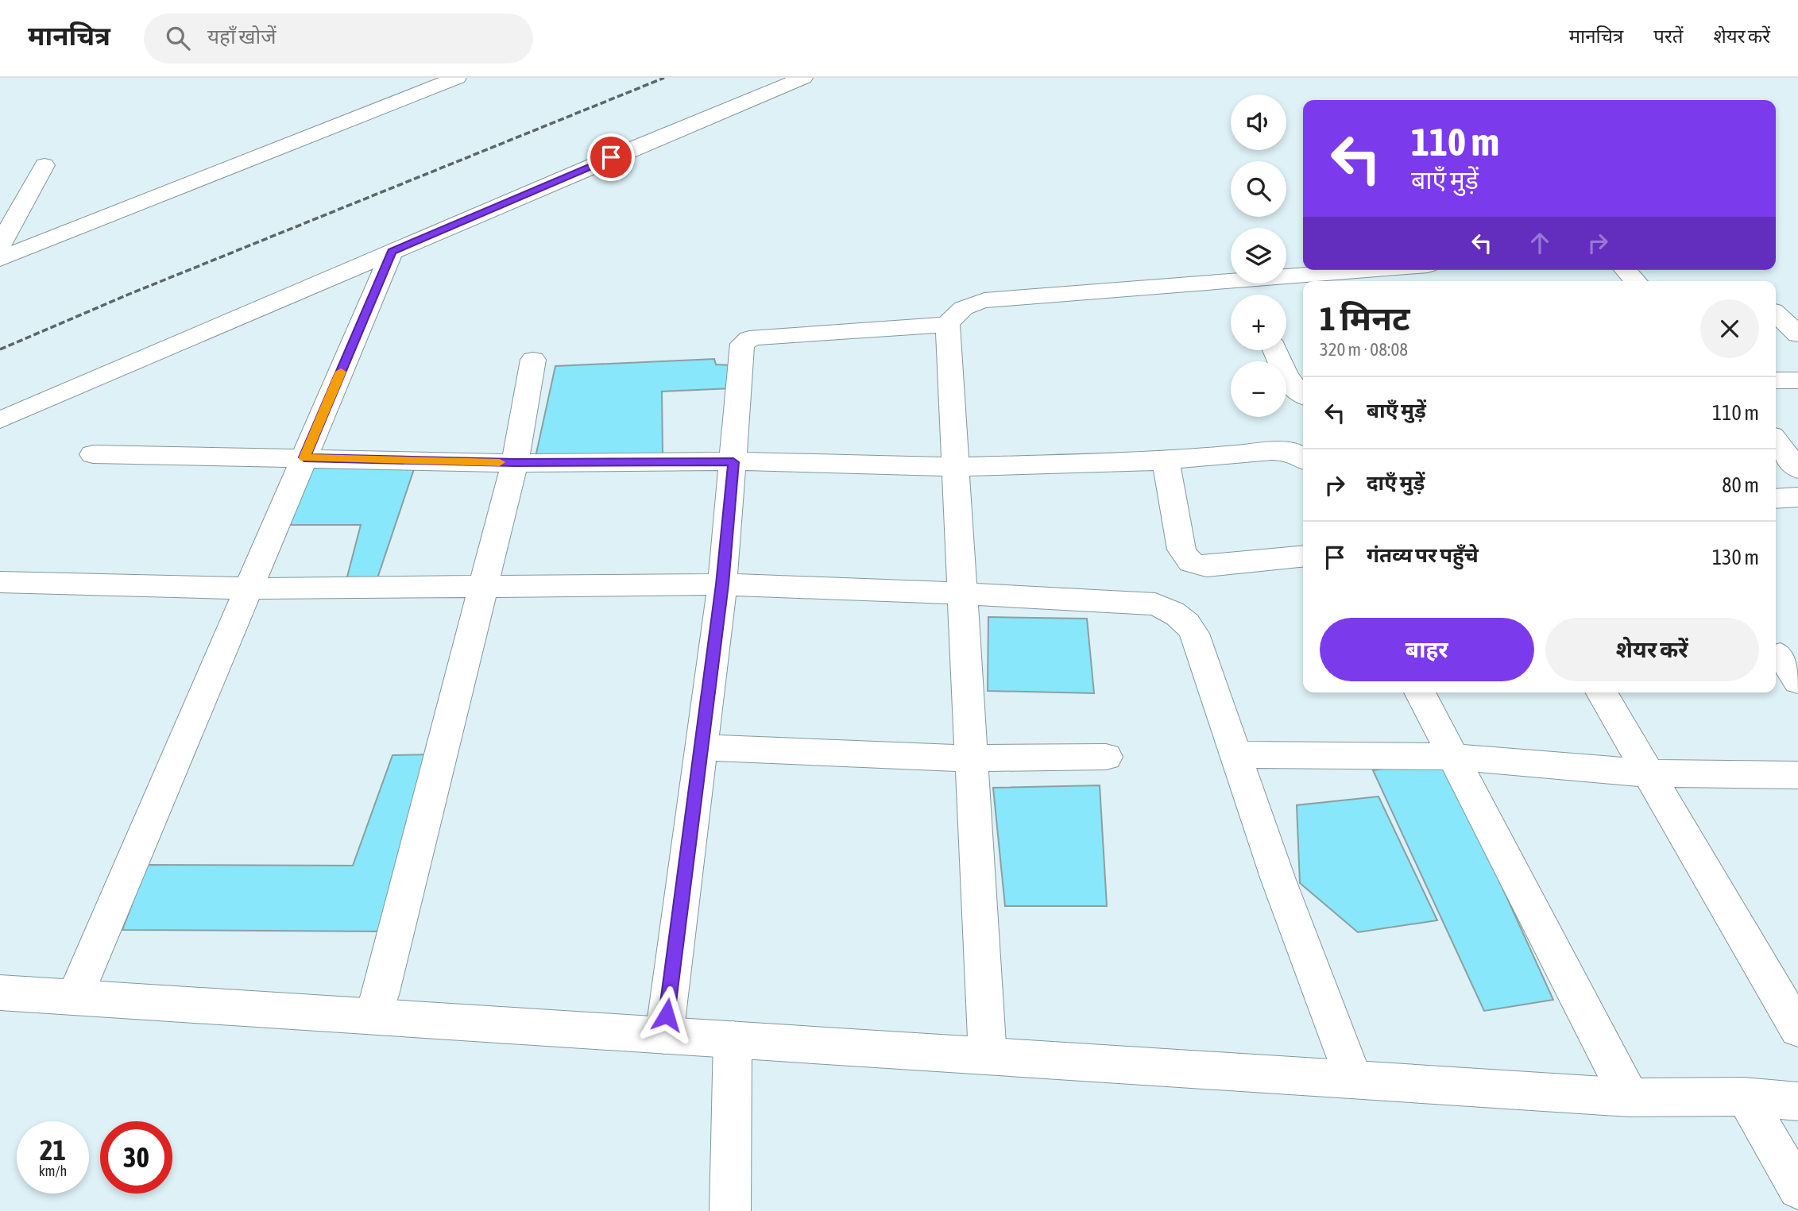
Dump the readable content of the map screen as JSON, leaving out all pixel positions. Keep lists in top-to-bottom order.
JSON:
{
  "page": {
    "header": "मानचित्र",
    "search": "यहाँ खोजें",
    "nav": ["मानचित्र", "परतें", "शेयर करें"],
    "map_buttons": ["+", "−"],
    "turn": ["110 m", "बाएँ मुड़ें"],
    "heading": ["1 मिनट", "320 m · 08:08"],
    "list": [
      {
        "name": "बाएँ मुड़ें",
        "value": "110 m"
      },
      {
        "name": "दाएँ मुड़ें",
        "value": "80 m"
      },
      {
        "name": "गंतव्य पर पहुँचे",
        "value": "130 m"
      }
    ],
    "buttons": ["बाहर", "शेयर करें"],
    "speed": "21 km/h",
    "limit": "30"
  }
}
